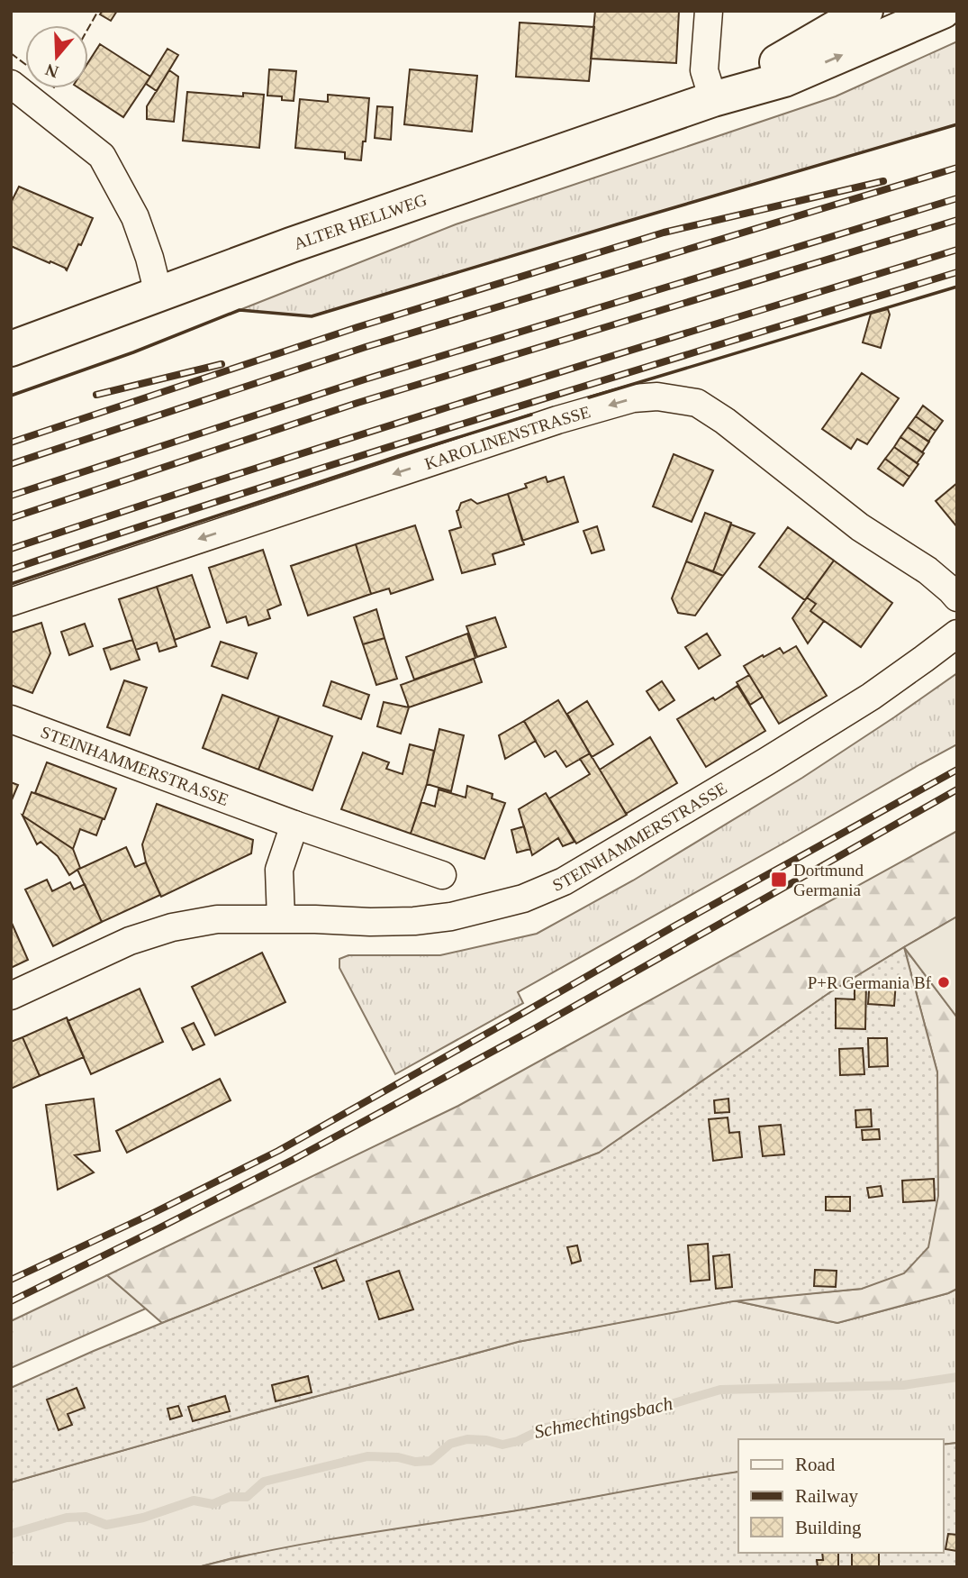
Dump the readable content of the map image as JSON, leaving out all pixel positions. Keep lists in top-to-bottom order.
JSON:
{
  "streets": {
    "street": ["ALTER HELLWEG", "KAROLINENSTRASSE", "STEINHAMMERSTRASSE"]
  },
  "one_way": ["KAROLINENSTRASSE"],
  "water": ["Schmechtingsbach"],
  "places": {
    "transit": ["Dortmund Germania"],
    "other": ["P+R Germania Bf"]
  },
  "legend": ["Road", "Railway", "Building"],
  "north": "bottom"
}
